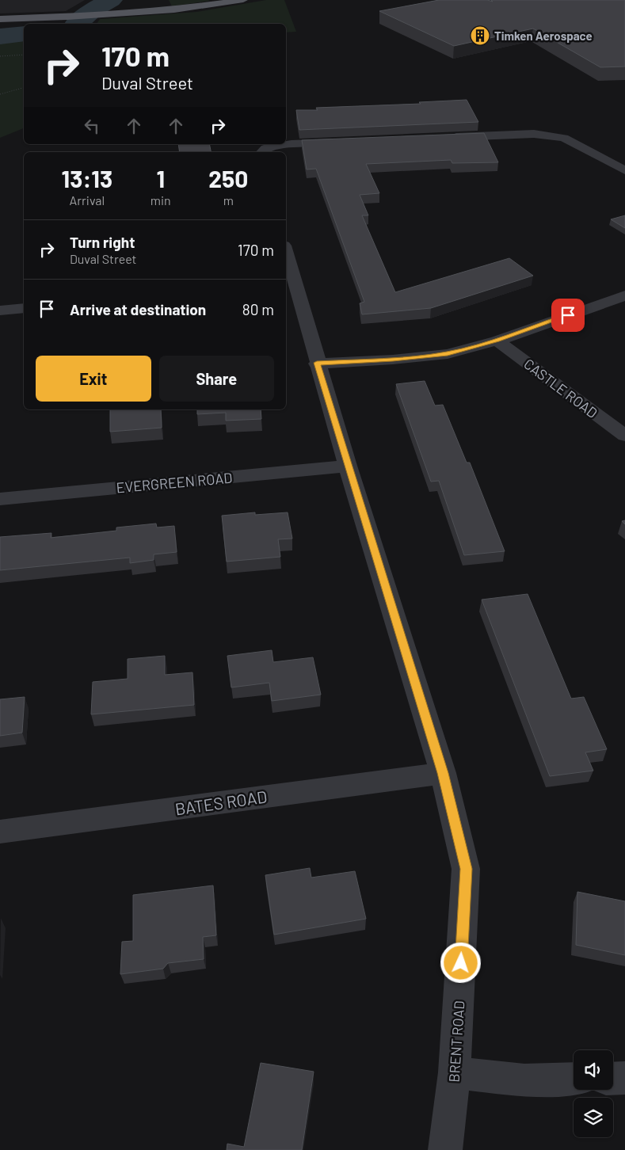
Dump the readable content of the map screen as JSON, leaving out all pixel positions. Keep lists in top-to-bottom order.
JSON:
{
  "streets": {
    "street": [
      "CASTLE ROAD",
      "EVERGREEN ROAD",
      "BATES ROAD",
      "BRENT ROAD"
    ]
  },
  "crossings": [
    ["EVERGREEN ROAD", "BRENT ROAD"],
    ["BATES ROAD", "BRENT ROAD"]
  ],
  "places": {
    "building": ["Timken Aerospace"]
  },
  "page": {
    "turn": ["170 m", "Duval Street"],
    "eta": [
      "13:13",
      "Arrival",
      "1",
      "min",
      "250",
      "m"
    ],
    "list": [
      {
        "name": "Turn right",
        "note": "Duval Street",
        "value": "170 m"
      },
      {
        "name": "Arrive at destination",
        "value": "80 m"
      }
    ],
    "buttons": ["Exit", "Share"]
  }
}
